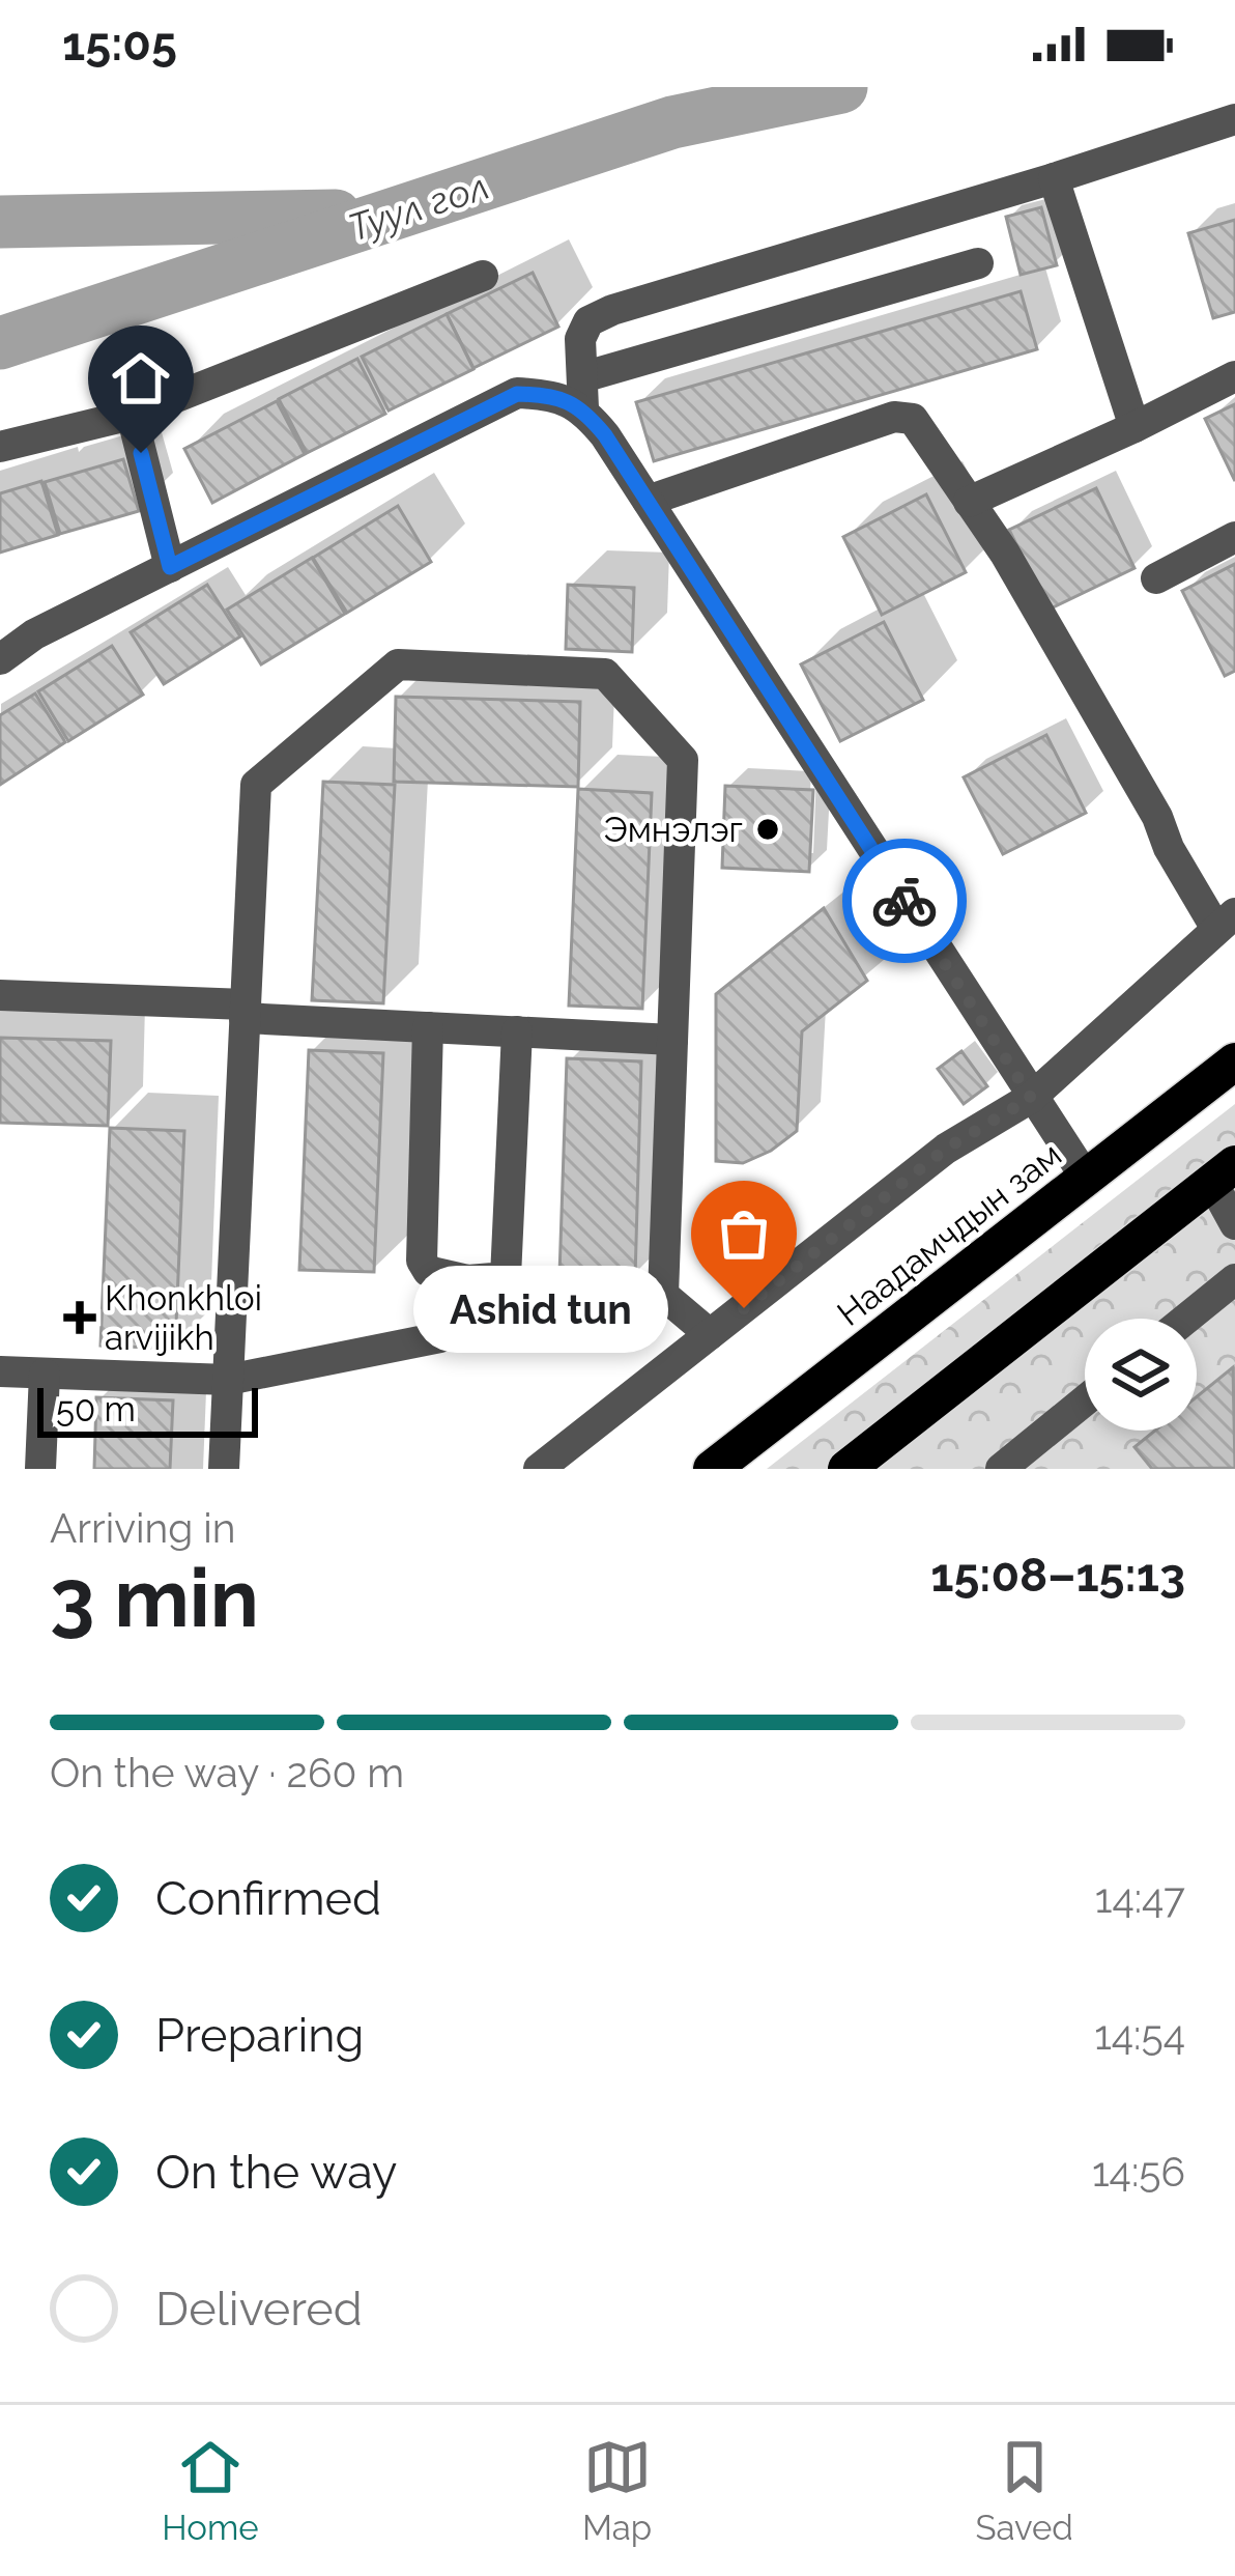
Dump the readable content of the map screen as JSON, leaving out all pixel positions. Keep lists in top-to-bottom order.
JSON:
{
  "streets": {
    "highway": ["Наадамчдын зам"]
  },
  "water": ["Туул гол"],
  "places": {
    "other": ["Эмнэлэг", "Ashid tun"],
    "health": ["Khonkhloi arvijikh"]
  },
  "scale_bar": "50 m",
  "page": {
    "status": "15:05",
    "bubble": "Ashid tun",
    "scale": "50 m",
    "heading": ["3 min", "Arriving in", "15:08–15:13"],
    "bar": "On the way · 260 m",
    "list": [
      ["Confirmed", "14:47"],
      ["Preparing", "14:54"],
      ["On the way", "14:56"],
      "Delivered"
    ],
    "tabs": ["Home", "Map", "Saved"]
  }
}
